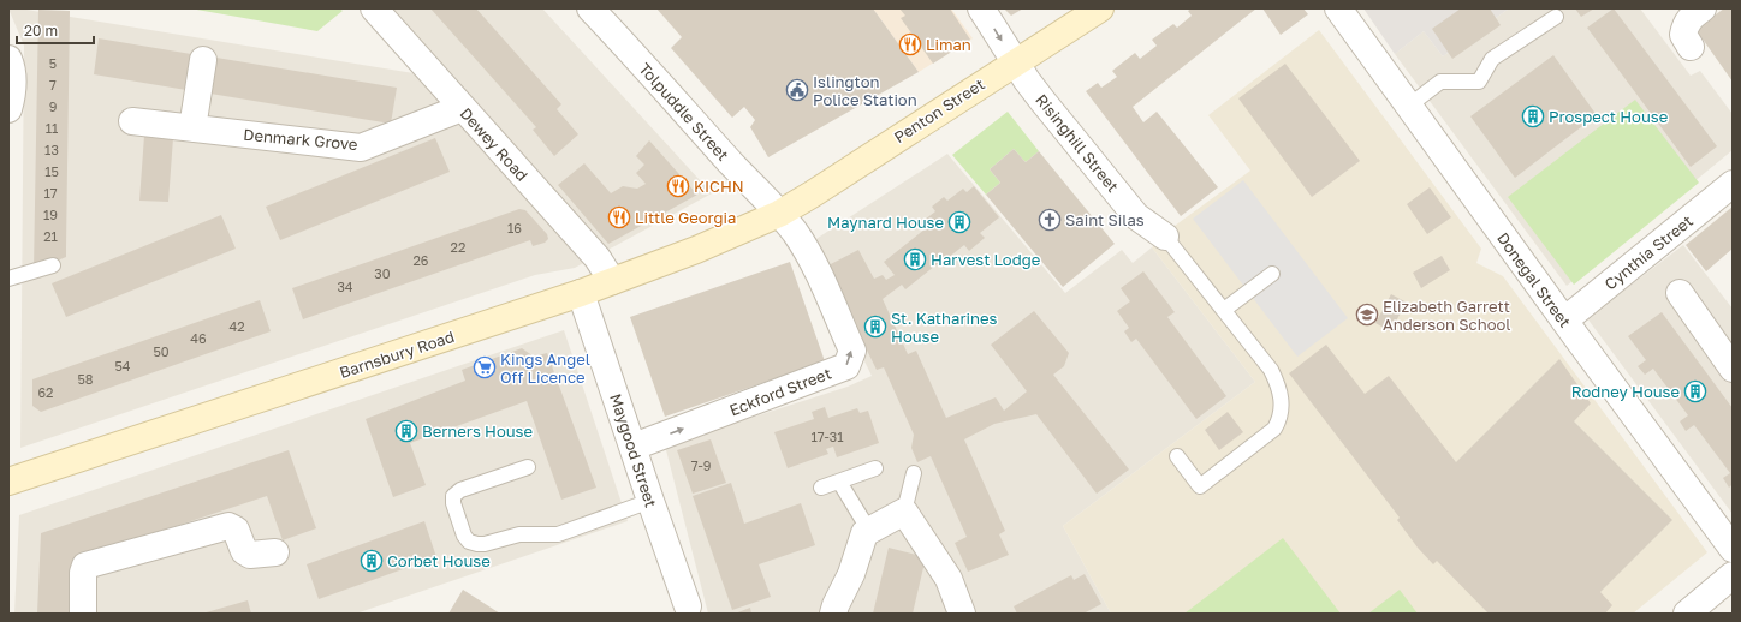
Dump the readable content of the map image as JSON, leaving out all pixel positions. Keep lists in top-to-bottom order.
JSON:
{
  "streets": {
    "street": [
      "Penton Street",
      "Tolpuddle Street",
      "Denmark Grove",
      "Risinghill Street",
      "Dewey Road",
      "Cynthia Street",
      "Donegal Street",
      "Barnsbury Road",
      "Eckford Street",
      "Maygood Street"
    ]
  },
  "crossings": [
    ["Penton Street", "Tolpuddle Street"],
    ["Penton Street", "Risinghill Street"],
    ["Penton Street", "Barnsbury Road"],
    ["Penton Street", "Eckford Street"],
    ["Tolpuddle Street", "Barnsbury Road"],
    ["Tolpuddle Street", "Eckford Street"],
    ["Denmark Grove", "Dewey Road"],
    ["Dewey Road", "Barnsbury Road"],
    ["Cynthia Street", "Donegal Street"],
    ["Barnsbury Road", "Eckford Street"],
    ["Barnsbury Road", "Maygood Street"],
    ["Eckford Street", "Maygood Street"]
  ],
  "places": {
    "restaurant": ["Liman", "KICHN", "Little Georgia"],
    "public building": ["Islington Police Station"],
    "building": [
      "Prospect House",
      "Maynard House",
      "Harvest Lodge",
      "St. Katharines House",
      "Rodney House",
      "Berners House",
      "Corbet House"
    ],
    "church": ["Saint Silas"],
    "school or university": ["Elizabeth Garrett Anderson School"],
    "supermarket": ["Kings Angel Off Licence"]
  },
  "house_numbers": [
    "5",
    "7",
    "9",
    "11",
    "13",
    "15",
    "17",
    "19",
    "16",
    "21",
    "22",
    "26",
    "30",
    "34",
    "42",
    "46",
    "50",
    "54",
    "58",
    "62",
    "17-31",
    "7-9"
  ],
  "scale_bar": "20 m"
}
